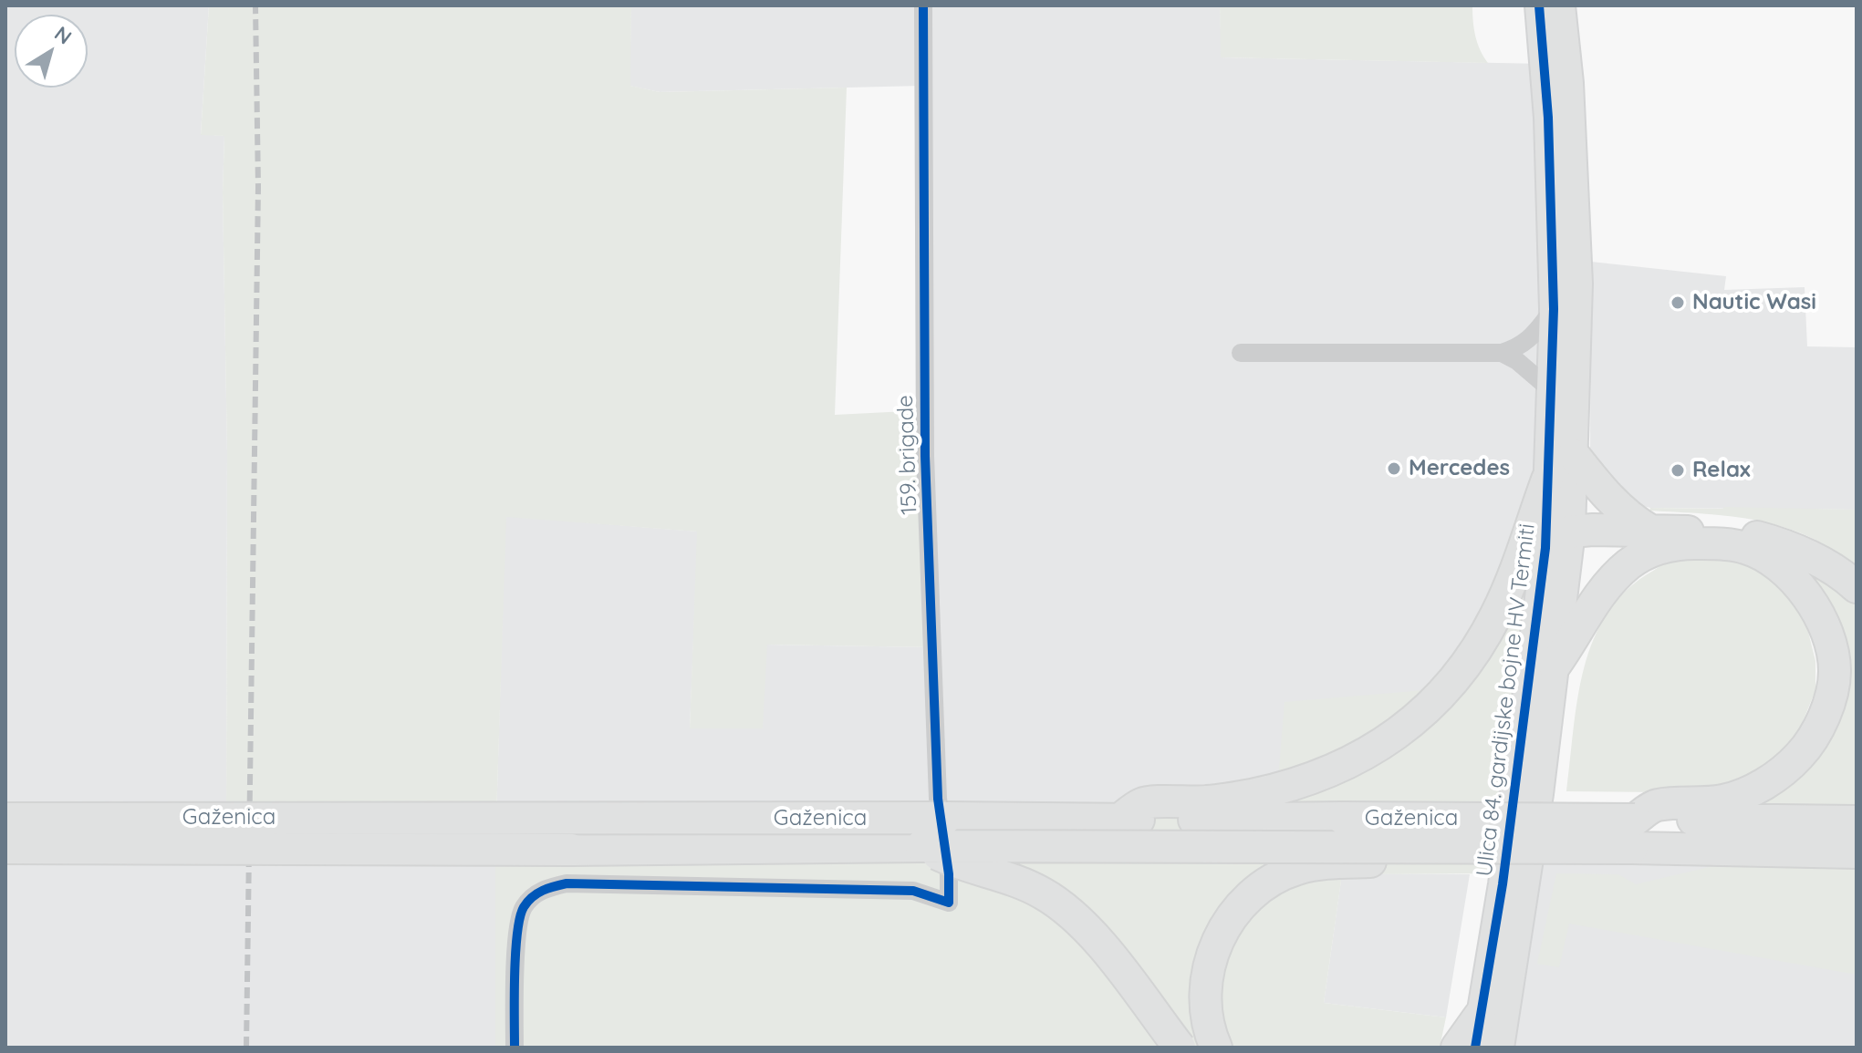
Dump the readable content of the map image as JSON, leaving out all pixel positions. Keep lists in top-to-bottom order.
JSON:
{
  "streets": {
    "highway": ["Gaženica"],
    "main road": ["Ulica 84. gardijske bojne HV Termiti"],
    "street": ["159. brigade"]
  },
  "places": ["Nautic Wasi", "Mercedes", "Relax"],
  "north": "top right"
}
